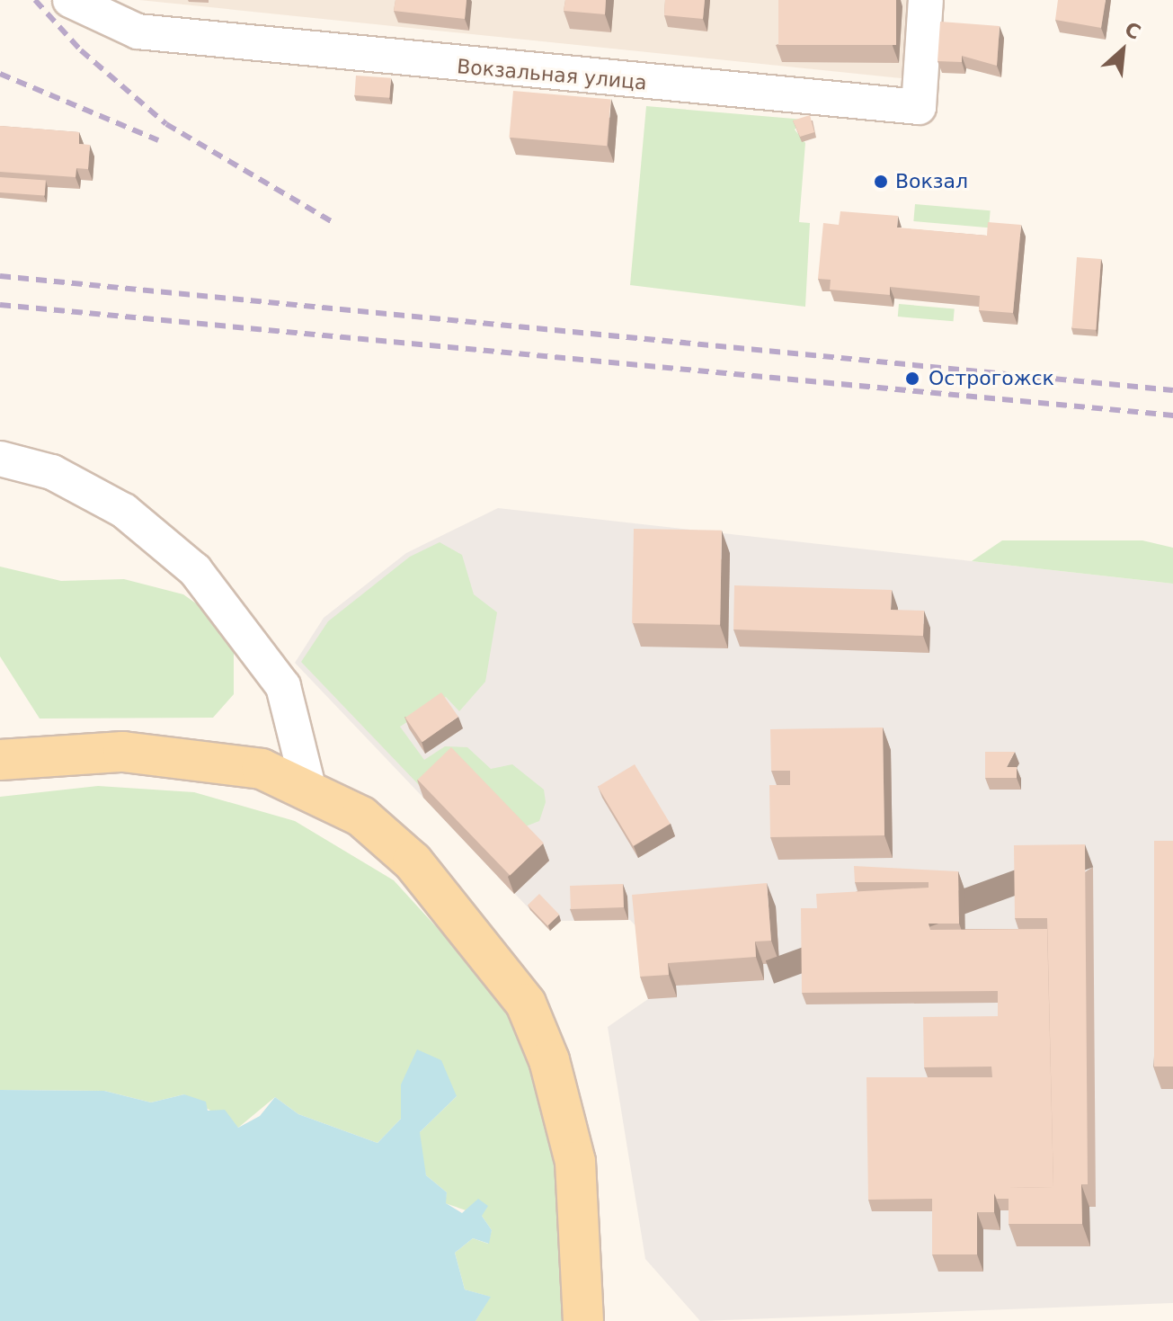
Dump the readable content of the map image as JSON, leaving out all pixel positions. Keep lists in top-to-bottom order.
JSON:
{
  "streets": {
    "street": ["Вокзальная улица"]
  },
  "places": ["Вокзал", "Острогожск"],
  "north": "top right"
}
